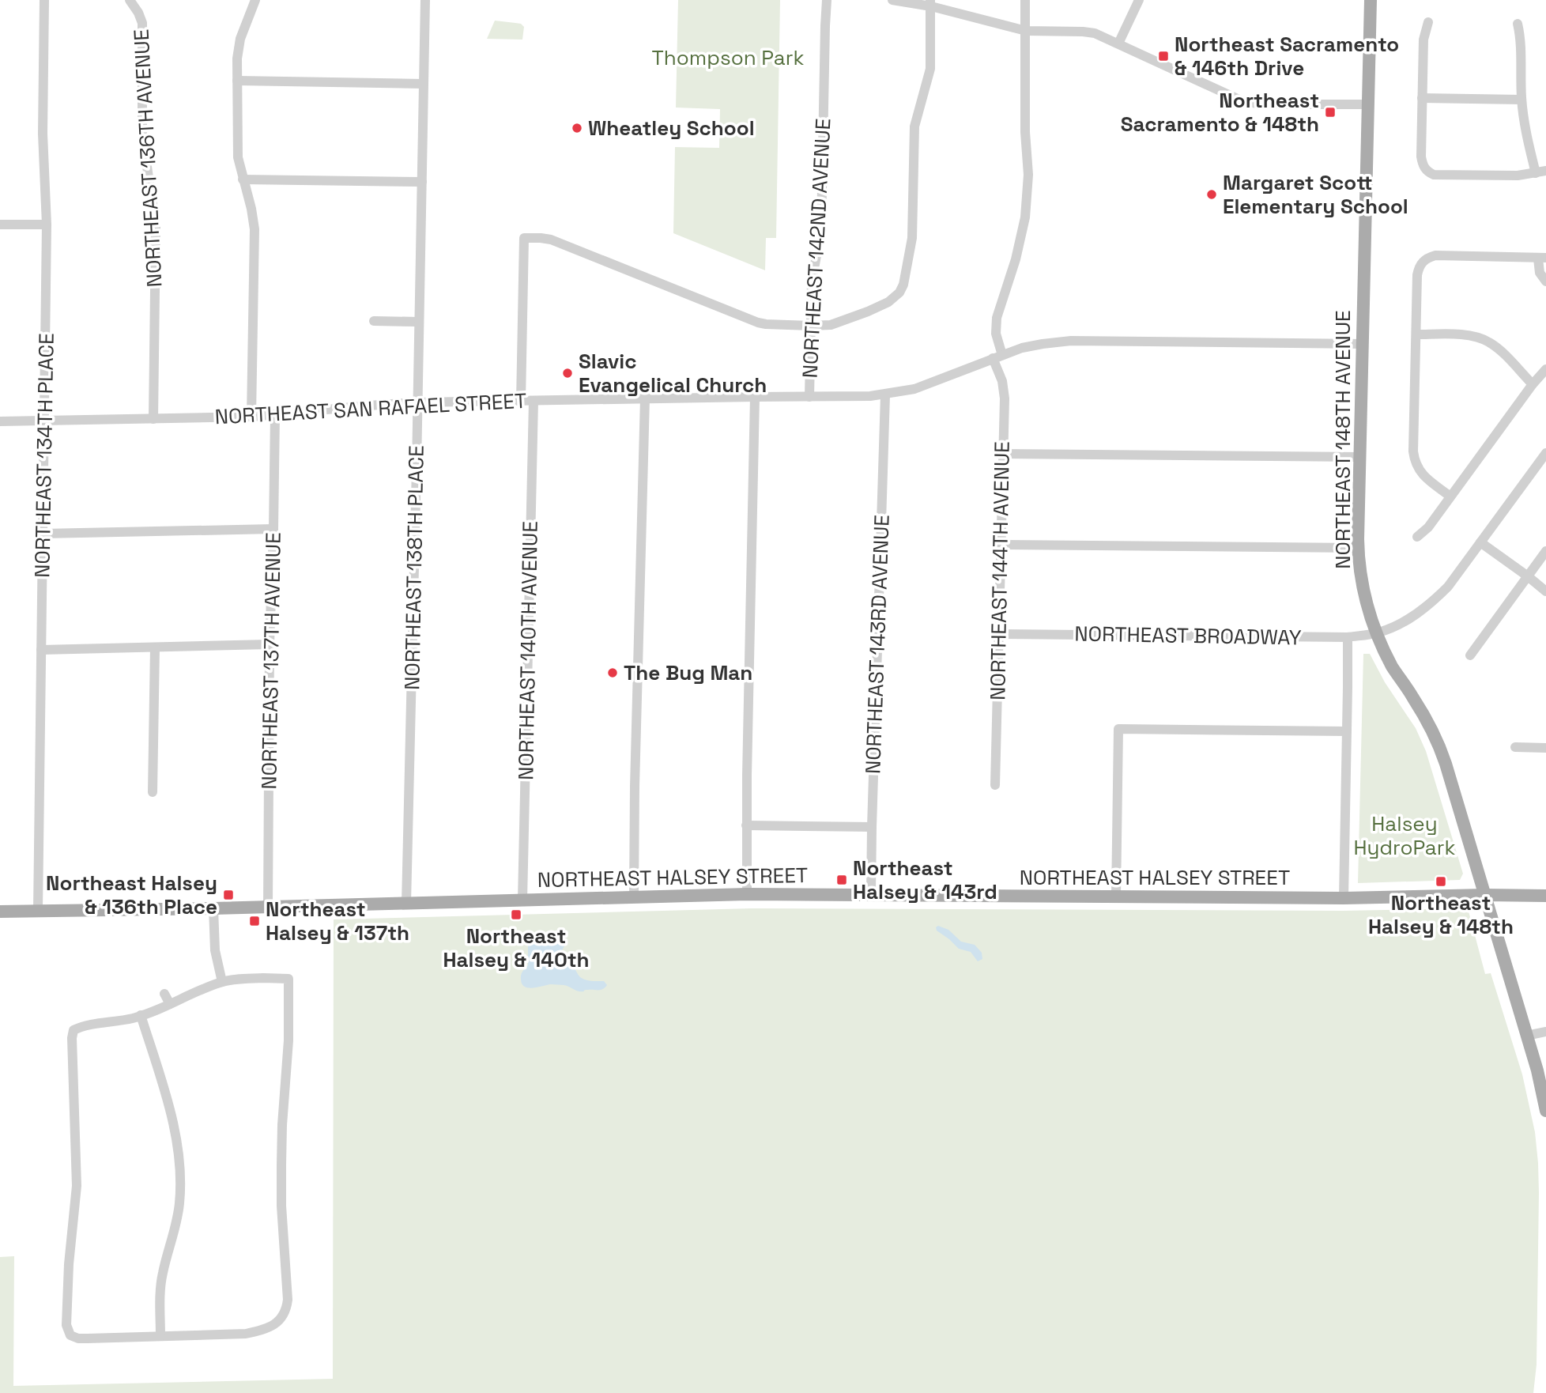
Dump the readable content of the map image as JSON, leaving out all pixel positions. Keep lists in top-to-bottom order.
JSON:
{
  "streets": {
    "main road": ["NORTHEAST 148TH AVENUE", "NORTHEAST HALSEY STREET"],
    "street": [
      "NORTHEAST 136TH AVENUE",
      "NORTHEAST 142ND AVENUE",
      "NORTHEAST SAN RAFAEL STREET",
      "NORTHEAST 134TH PLACE",
      "NORTHEAST 138TH PLACE",
      "NORTHEAST 144TH AVENUE",
      "NORTHEAST BROADWAY",
      "NORTHEAST 143RD AVENUE",
      "NORTHEAST 140TH AVENUE",
      "NORTHEAST 137TH AVENUE"
    ]
  },
  "crossings": [
    ["NORTHEAST 136TH AVENUE", "NORTHEAST SAN RAFAEL STREET"],
    ["NORTHEAST 142ND AVENUE", "NORTHEAST SAN RAFAEL STREET"],
    ["NORTHEAST SAN RAFAEL STREET", "NORTHEAST 148TH AVENUE"],
    ["NORTHEAST SAN RAFAEL STREET", "NORTHEAST 134TH PLACE"],
    ["NORTHEAST SAN RAFAEL STREET", "NORTHEAST 138TH PLACE"],
    ["NORTHEAST SAN RAFAEL STREET", "NORTHEAST 144TH AVENUE"],
    ["NORTHEAST SAN RAFAEL STREET", "NORTHEAST 143RD AVENUE"],
    ["NORTHEAST SAN RAFAEL STREET", "NORTHEAST 140TH AVENUE"],
    ["NORTHEAST SAN RAFAEL STREET", "NORTHEAST 137TH AVENUE"],
    ["NORTHEAST 148TH AVENUE", "NORTHEAST BROADWAY"],
    ["NORTHEAST 148TH AVENUE", "NORTHEAST HALSEY STREET"],
    ["NORTHEAST 134TH PLACE", "NORTHEAST HALSEY STREET"],
    ["NORTHEAST 138TH PLACE", "NORTHEAST HALSEY STREET"],
    ["NORTHEAST 144TH AVENUE", "NORTHEAST BROADWAY"],
    ["NORTHEAST 143RD AVENUE", "NORTHEAST HALSEY STREET"],
    ["NORTHEAST 140TH AVENUE", "NORTHEAST HALSEY STREET"],
    ["NORTHEAST 137TH AVENUE", "NORTHEAST HALSEY STREET"]
  ],
  "parks": ["Thompson Park", "Halsey HydroPark"],
  "places": {
    "transit": [
      "Northeast Sacramento & 146th Drive",
      "Northeast Sacramento & 148th",
      "Northeast Halsey & 143rd",
      "Northeast Halsey & 148th",
      "Northeast Halsey & 136th Place",
      "Northeast Halsey & 140th",
      "Northeast Halsey & 137th"
    ],
    "other": [
      "Wheatley School",
      "Margaret Scott Elementary School",
      "Slavic Evangelical Church",
      "The Bug Man"
    ]
  }
}
